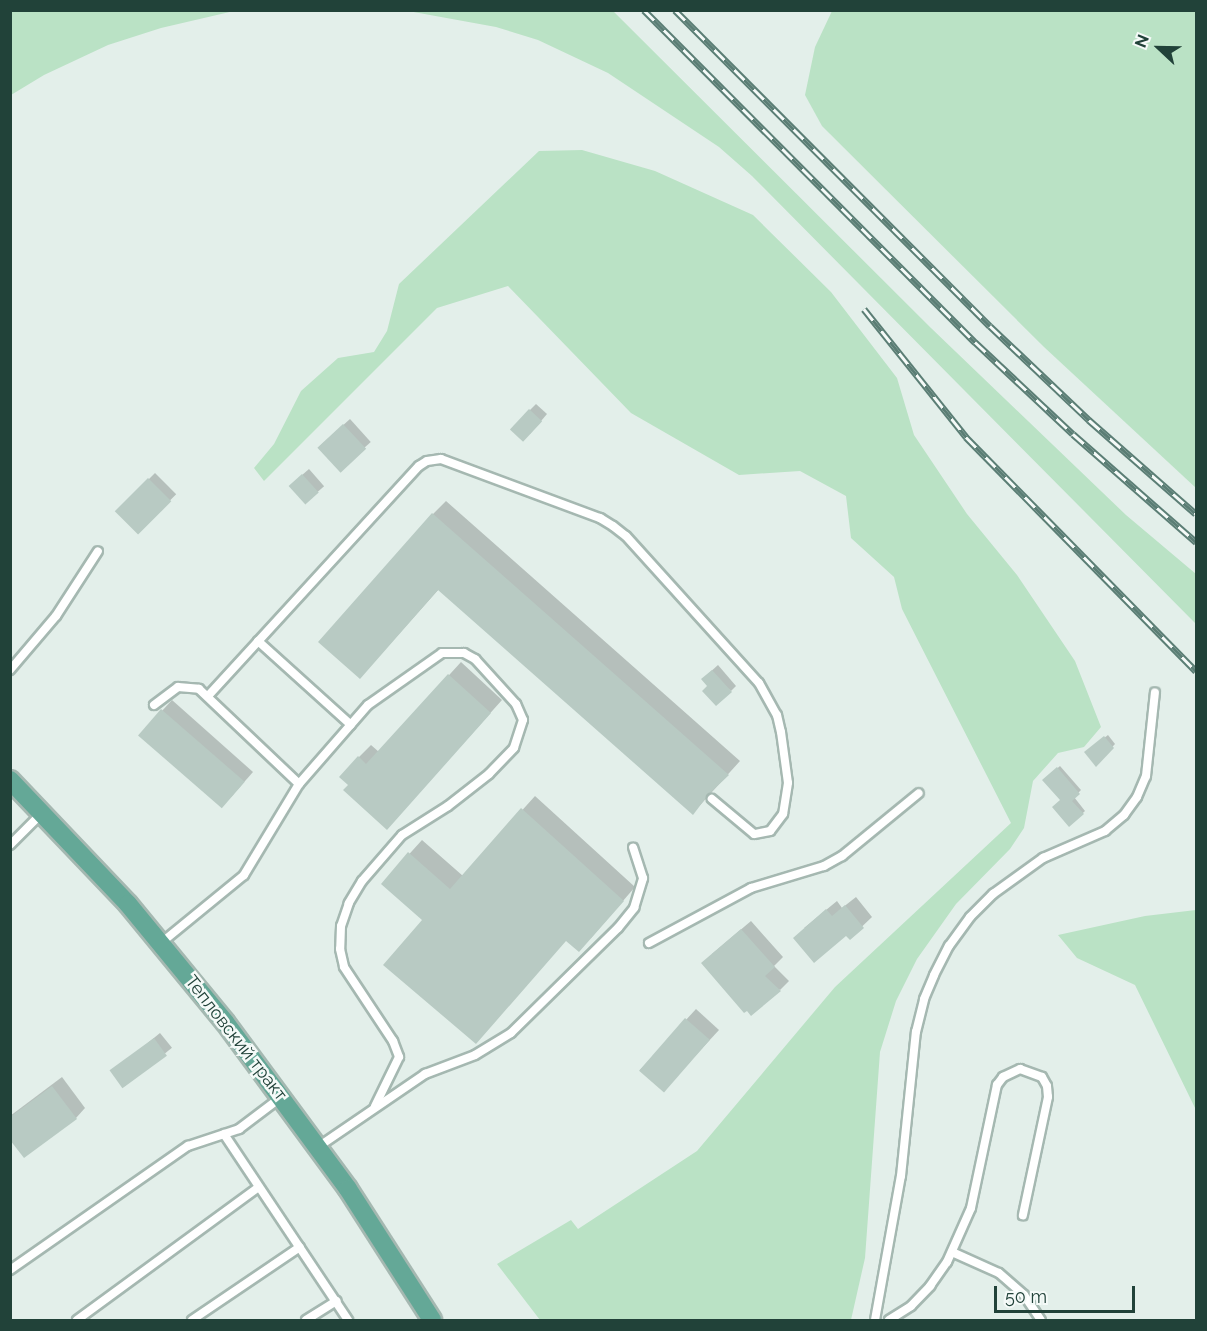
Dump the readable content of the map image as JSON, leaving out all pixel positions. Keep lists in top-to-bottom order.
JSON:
{
  "streets": {
    "main road": ["Тепловский тракт"]
  },
  "scale_bar": "50 m",
  "north": "left"
}
